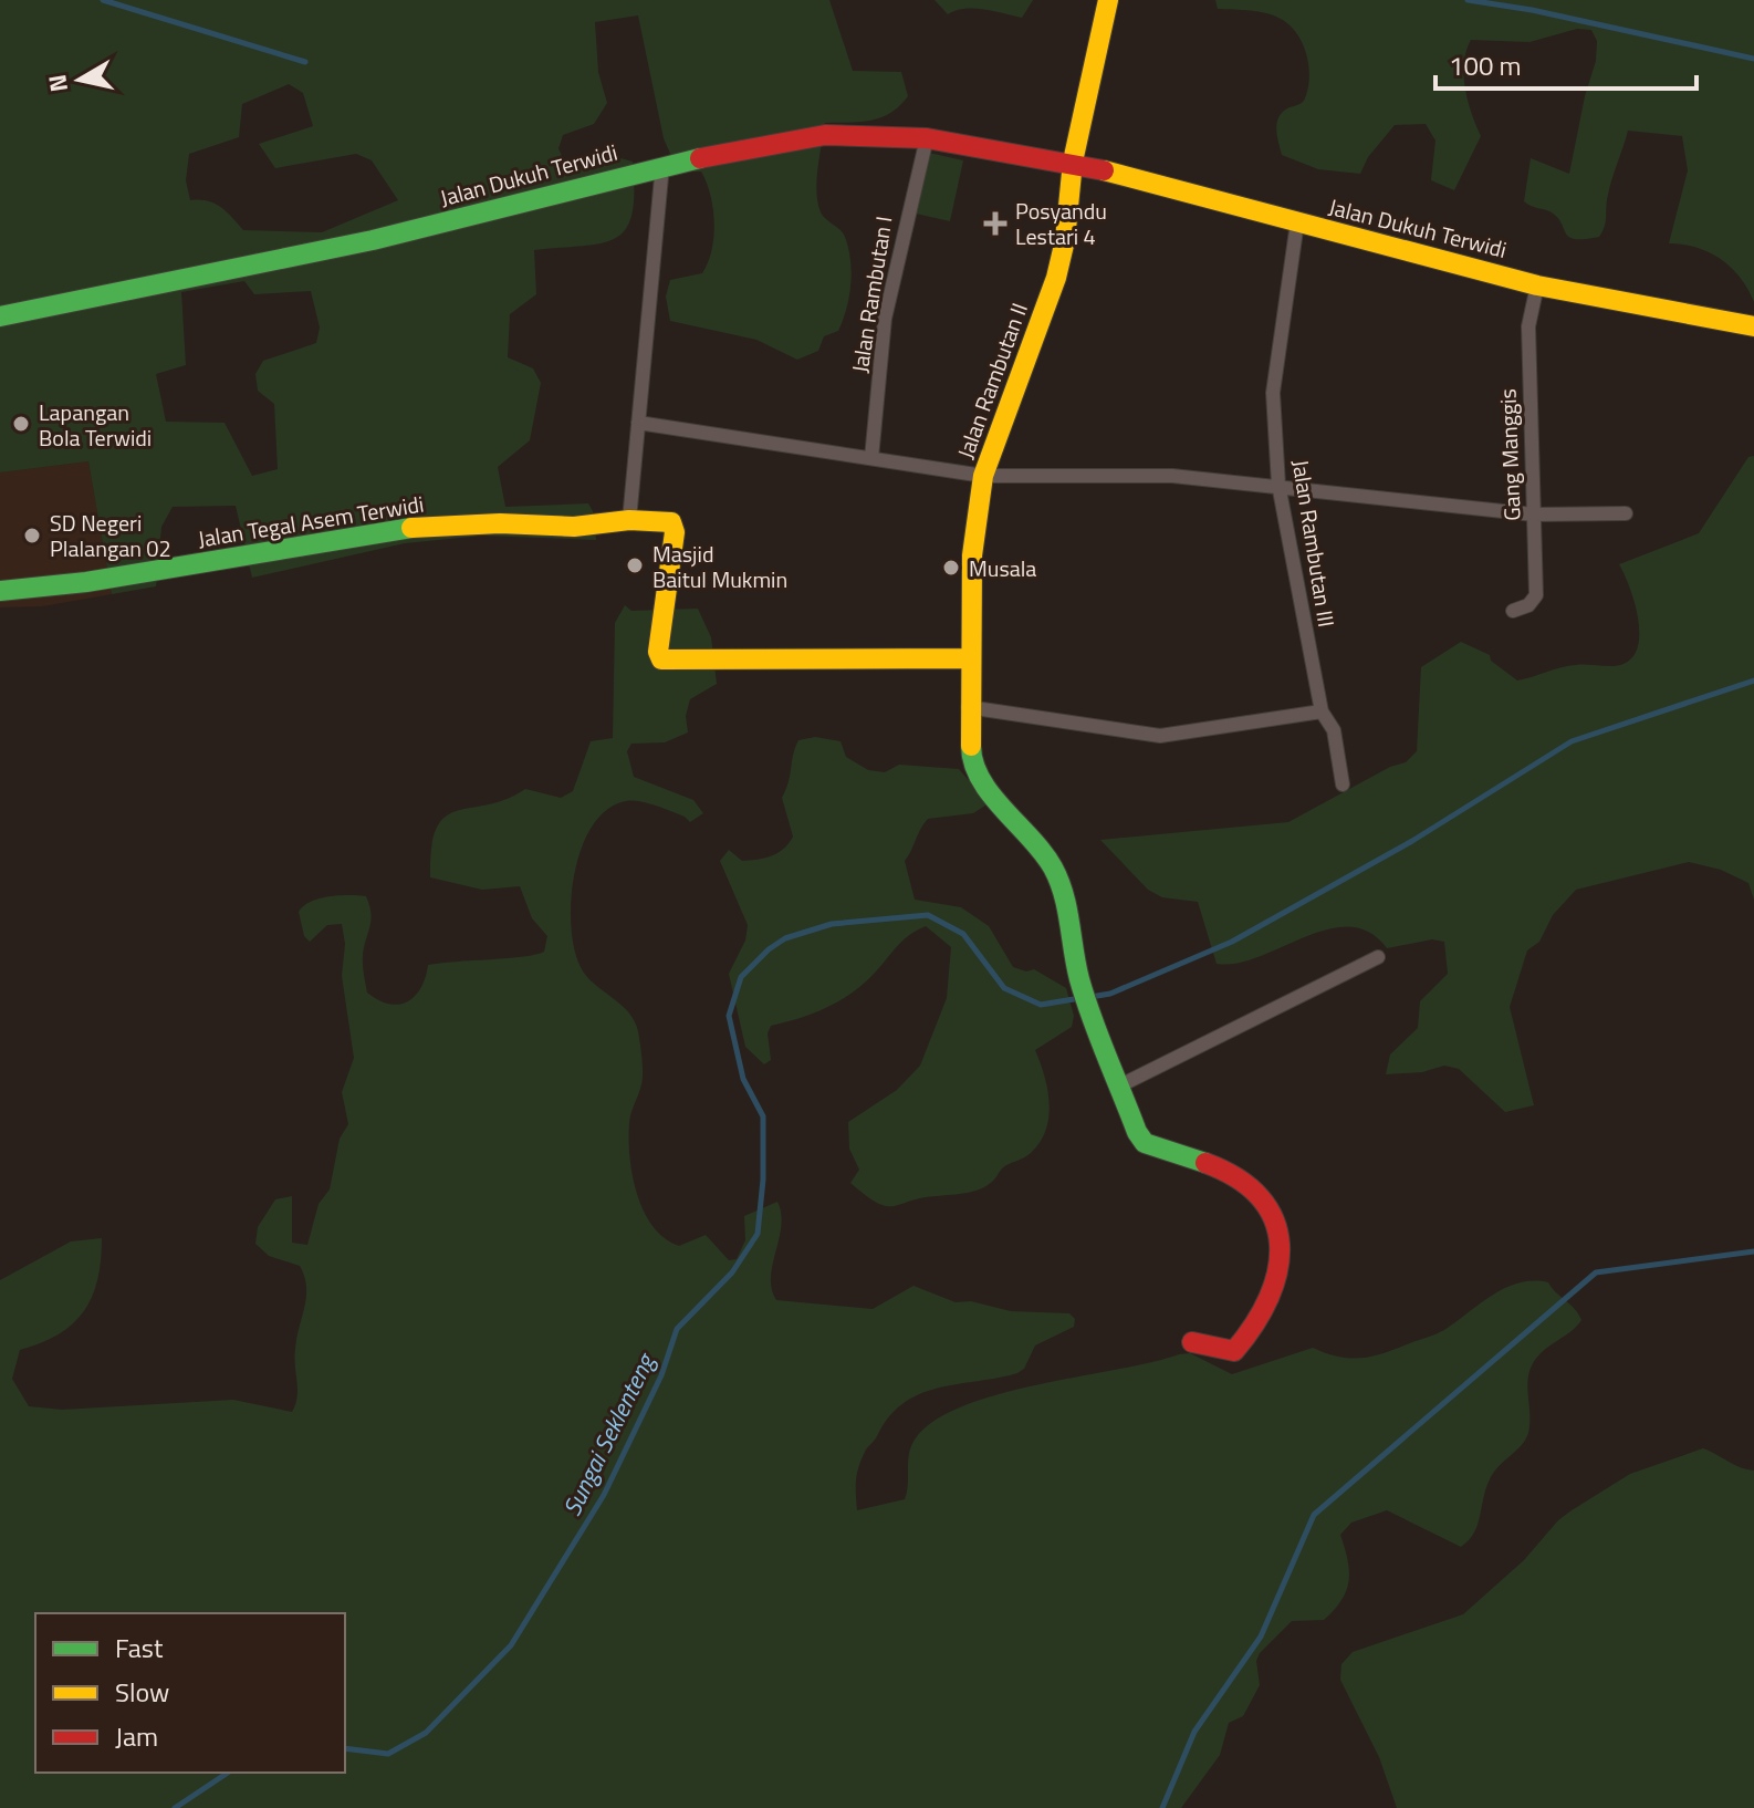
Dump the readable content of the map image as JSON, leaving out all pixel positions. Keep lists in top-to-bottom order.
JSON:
{
  "streets": {
    "street": [
      "Jalan Dukuh Terwidi",
      "Jalan Rambutan I",
      "Jalan Rambutan II",
      "Gang Manggis",
      "Jalan Tegal Asem Terwidi",
      "Jalan Rambutan III"
    ]
  },
  "crossings": [
    ["Jalan Dukuh Terwidi", "Jalan Rambutan I"],
    ["Jalan Dukuh Terwidi", "Jalan Rambutan II"],
    ["Jalan Dukuh Terwidi", "Gang Manggis"],
    ["Jalan Dukuh Terwidi", "Jalan Rambutan III"],
    ["Jalan Rambutan II", "Jalan Tegal Asem Terwidi"]
  ],
  "water": ["Sungai Seklenteng"],
  "places": {
    "health": ["Posyandu Lestari 4"],
    "other": [
      "Lapangan Bola Terwidi",
      "SD Negeri Plalangan 02",
      "Masjid Baitul Mukmin",
      "Musala"
    ]
  },
  "legend": ["Fast", "Slow", "Jam"],
  "scale_bar": "100 m",
  "north": "left"
}
